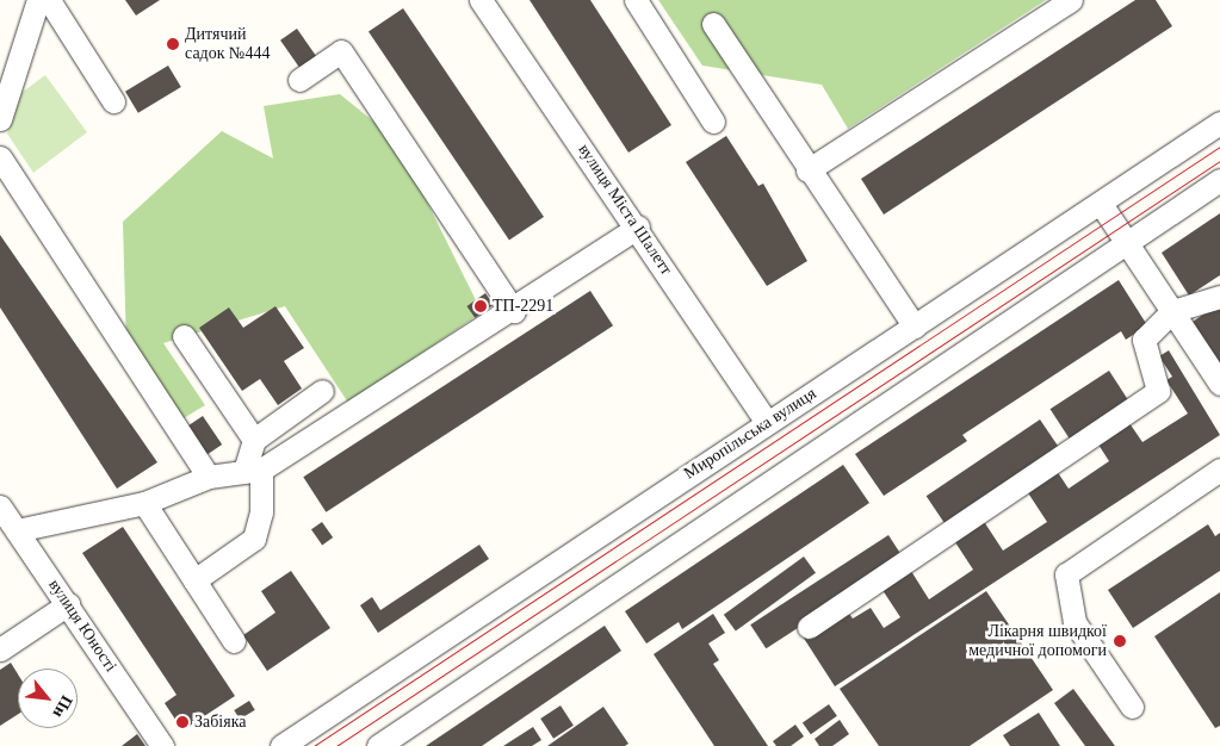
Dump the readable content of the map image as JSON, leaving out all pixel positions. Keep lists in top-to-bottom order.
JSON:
{
  "streets": {
    "street": ["вулиця Міста Шалетт", "Миропільська вулиця", "вулиця Юності"]
  },
  "crossings": [
    ["вулиця Міста Шалетт", "Миропільська вулиця"]
  ],
  "places": [
    "Дитячий садок №444",
    "ТП-2291",
    "Лікарня швидкої медичної допомоги",
    "Забіяка"
  ],
  "north": "bottom right"
}
